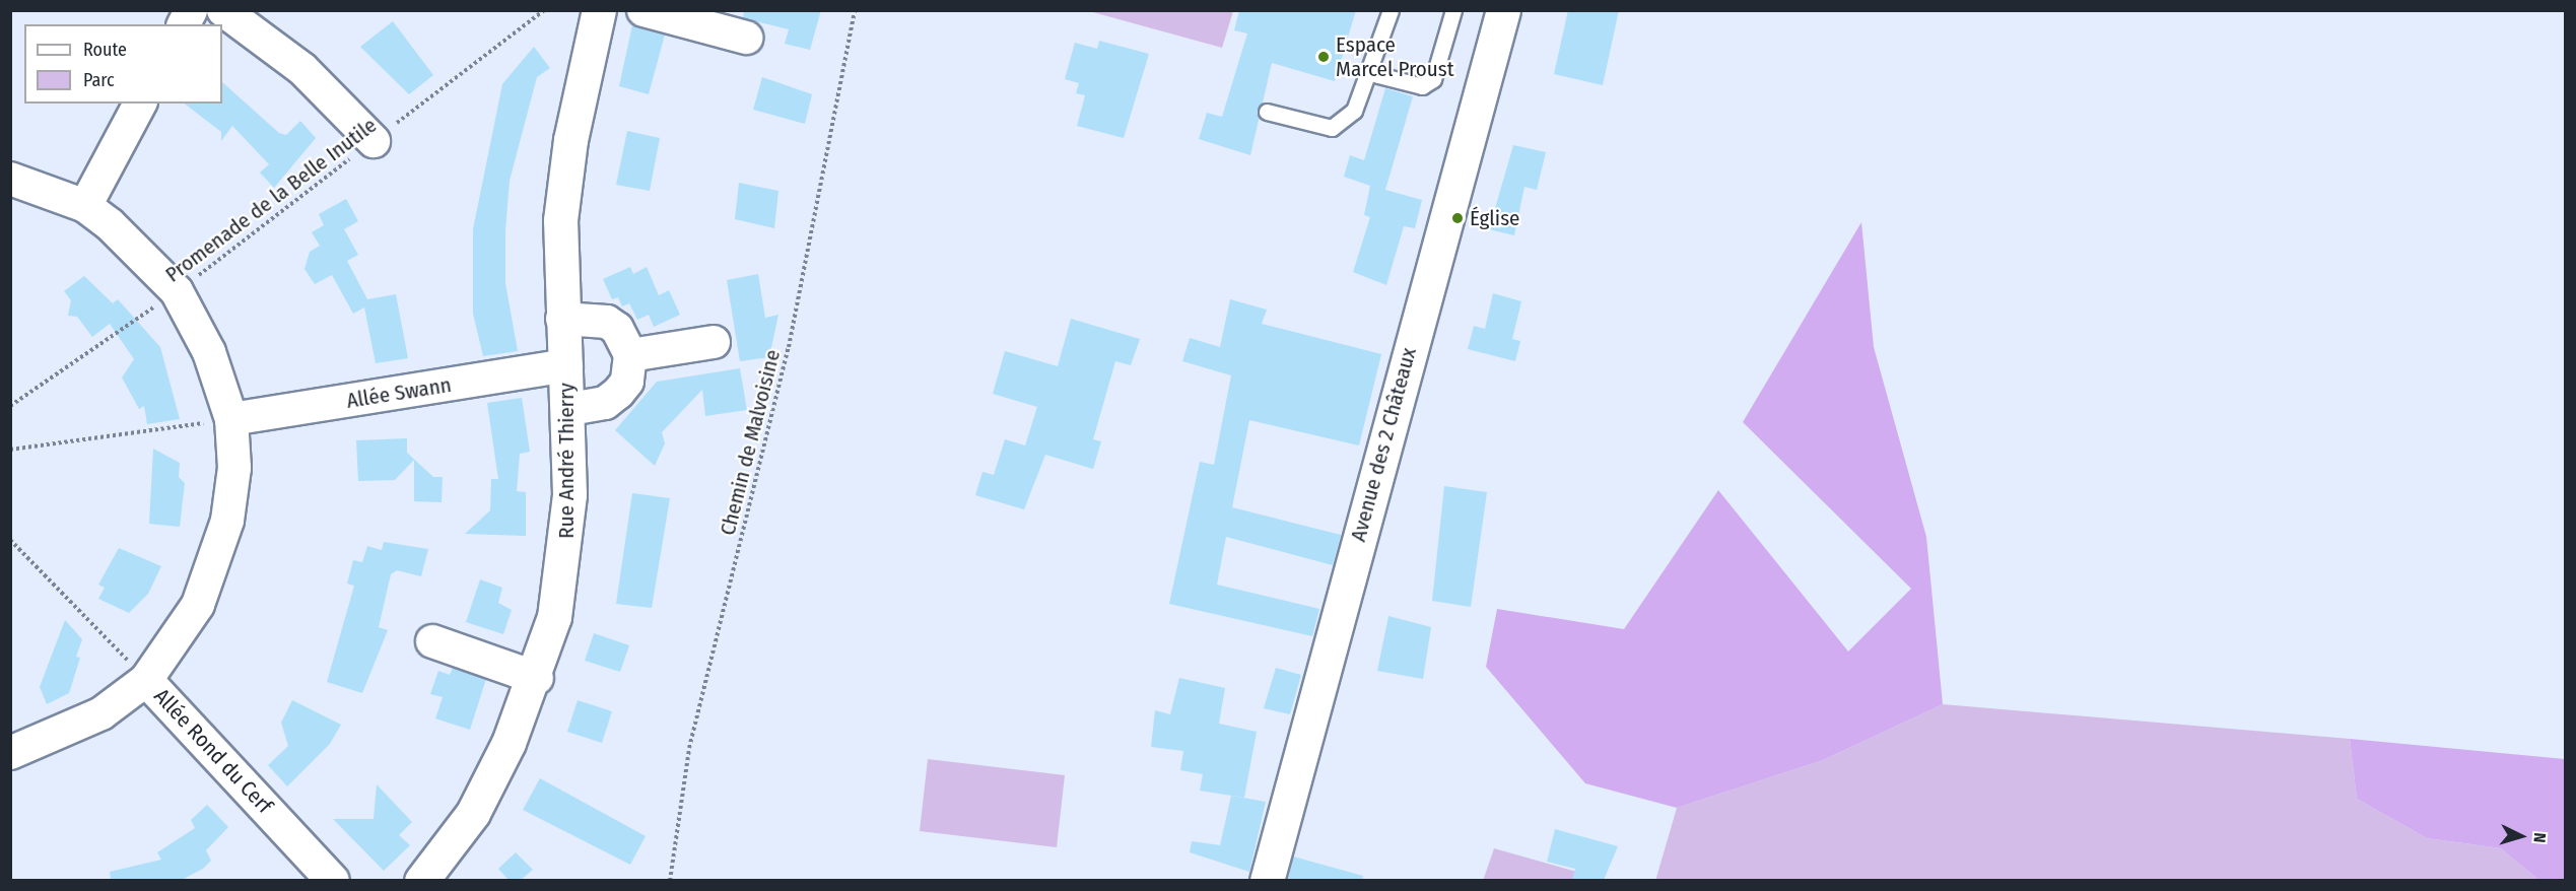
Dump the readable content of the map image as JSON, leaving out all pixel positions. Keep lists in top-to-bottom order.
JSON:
{
  "streets": {
    "street": [
      "Allée Swann",
      "Avenue des 2 Châteaux",
      "Rue André Thierry",
      "Allée Rond du Cerf"
    ],
    "path": ["Promenade de la Belle Inutile", "Chemin de Malvoisine"]
  },
  "crossings": [
    ["Promenade de la Belle Inutile", "Allée Rond du Cerf"],
    ["Allée Swann", "Rue André Thierry"],
    ["Allée Swann", "Allée Rond du Cerf"]
  ],
  "places": ["Espace Marcel Proust", "Église"],
  "legend": ["Route", "Parc"],
  "north": "right"
}
